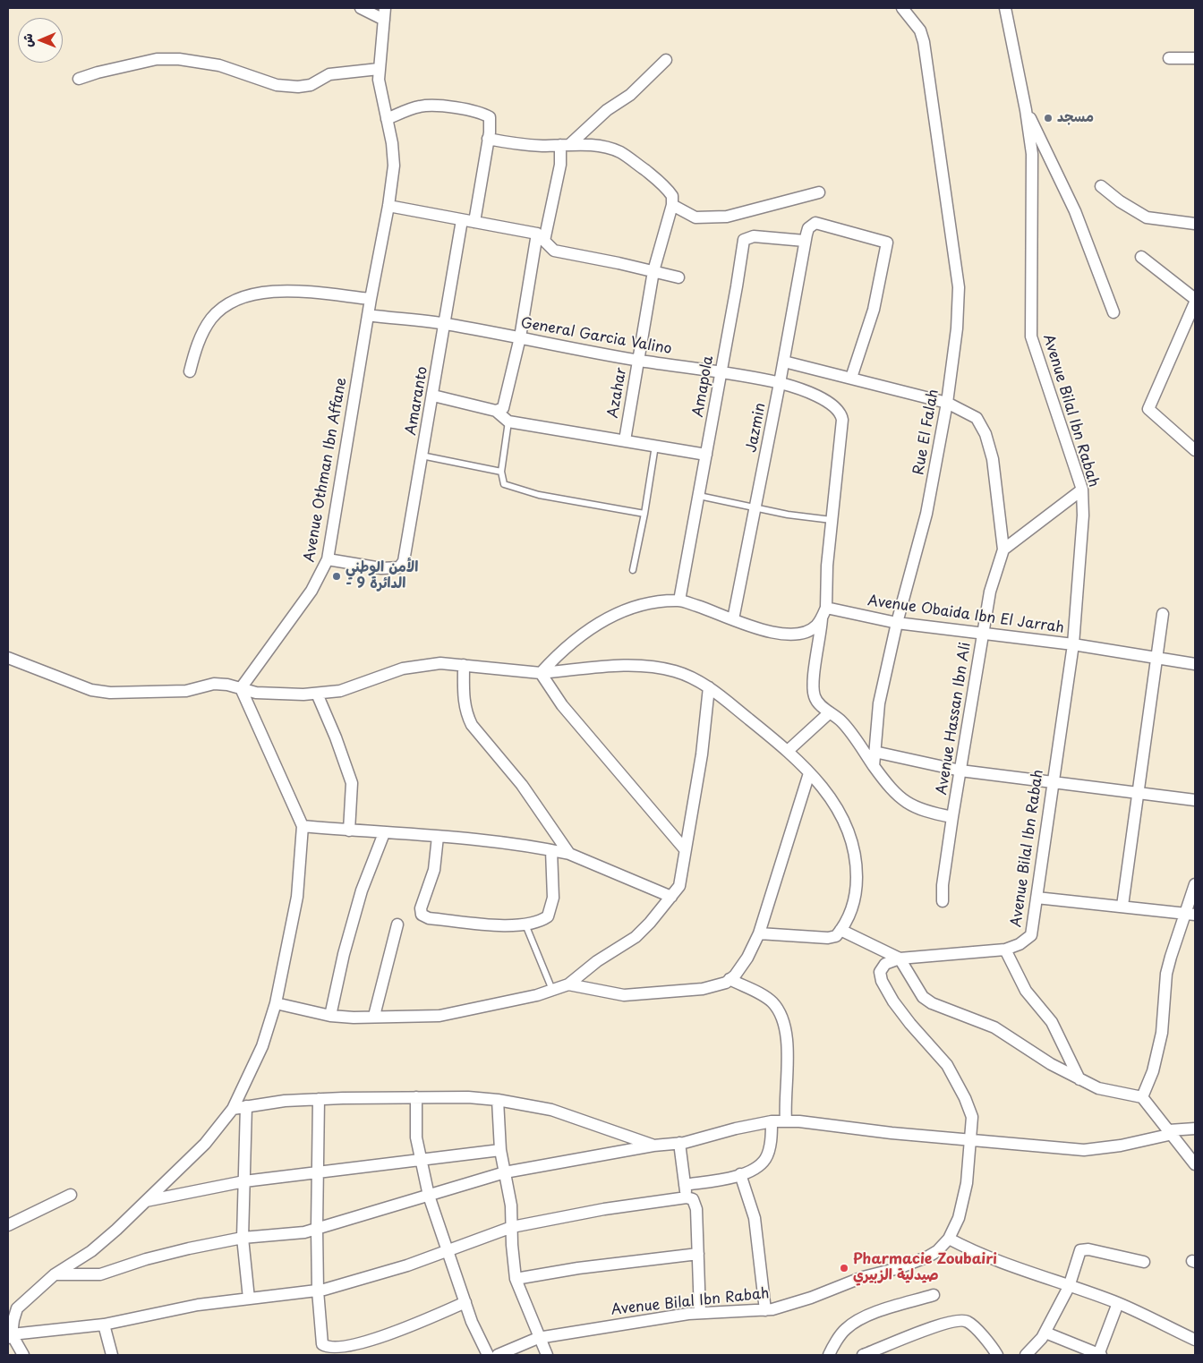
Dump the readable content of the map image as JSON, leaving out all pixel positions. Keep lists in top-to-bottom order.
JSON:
{
  "streets": {
    "street": [
      "General Garcia Valino",
      "Amapola",
      "Azahar",
      "Amaranto",
      "Avenue Bilal Ibn Rabah",
      "Jazmin",
      "Rue El Falah",
      "Avenue Othman Ibn Affane",
      "Avenue Obaida Ibn El Jarrah",
      "Avenue Hassan Ibn Ali"
    ]
  },
  "crossings": [
    ["General Garcia Valino", "Amapola"],
    ["General Garcia Valino", "Azahar"],
    ["General Garcia Valino", "Amaranto"],
    ["General Garcia Valino", "Jazmin"],
    ["General Garcia Valino", "Rue El Falah"],
    ["General Garcia Valino", "Avenue Othman Ibn Affane"],
    ["General Garcia Valino", "Avenue Obaida Ibn El Jarrah"],
    ["Amapola", "Jazmin"],
    ["Amaranto", "Avenue Othman Ibn Affane"],
    ["Avenue Bilal Ibn Rabah", "Avenue Obaida Ibn El Jarrah"],
    ["Jazmin", "Avenue Hassan Ibn Ali"],
    ["Rue El Falah", "Avenue Obaida Ibn El Jarrah"],
    ["Rue El Falah", "Avenue Hassan Ibn Ali"],
    ["Avenue Obaida Ibn El Jarrah", "Avenue Hassan Ibn Ali"]
  ],
  "places": ["مسجد", "الأمن الوطني - الدائرة 9", "Pharmacie Zoubairi صيدلية الزبيري"],
  "north": "left"
}
